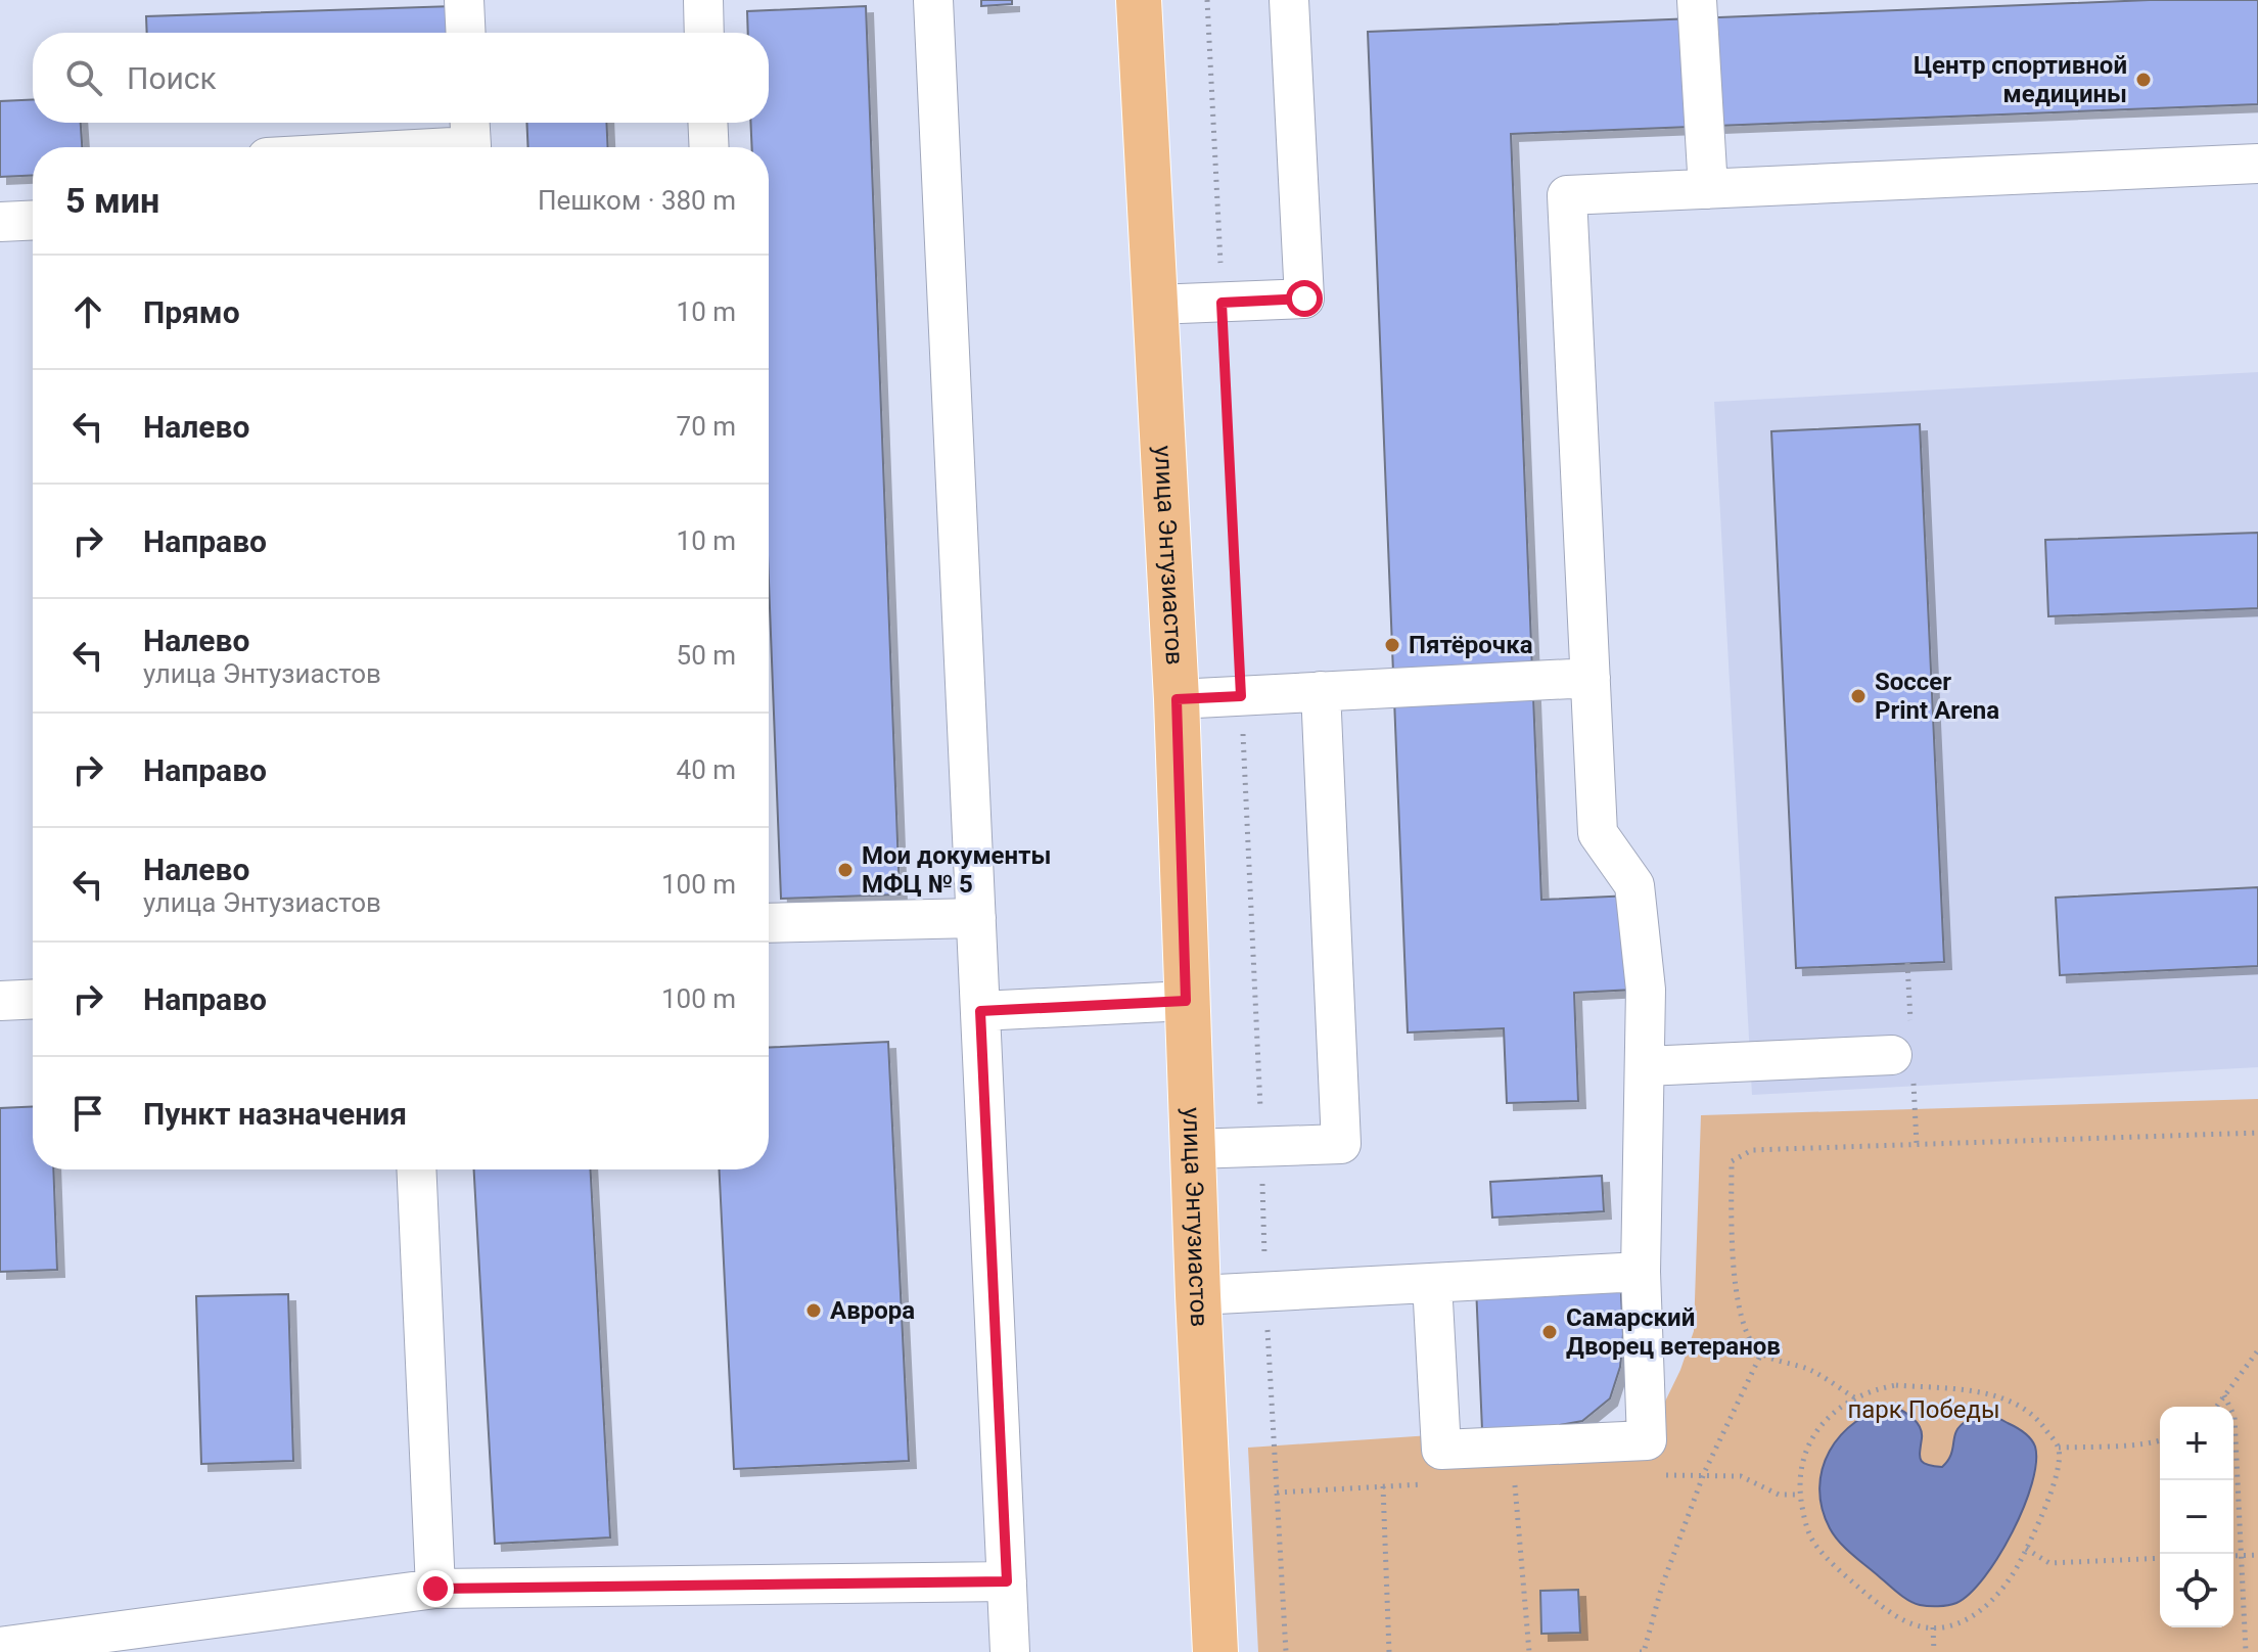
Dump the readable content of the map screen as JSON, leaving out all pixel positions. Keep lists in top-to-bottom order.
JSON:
{
  "streets": {
    "main road": ["улица Энтузиастов"]
  },
  "parks": ["парк Победы"],
  "places": [
    "Центр спортивной медицины",
    "Пятёрочка",
    "Soccer Print Arena",
    "Мои документы МФЦ № 5",
    "Аврора",
    "Самарский Дворец ветеранов"
  ],
  "page": {
    "search": "Поиск",
    "heading": ["5 мин", "Пешком · 380 m"],
    "list": [
      ["Прямо", "10 m"],
      ["Налево", "70 m"],
      ["Направо", "10 m"],
      ["Налево", "улица Энтузиастов", "50 m"],
      ["Направо", "40 m"],
      ["Налево", "улица Энтузиастов", "100 m"],
      ["Направо", "100 m"],
      "Пункт назначения"
    ],
    "map_buttons": ["+", "−"]
  }
}
